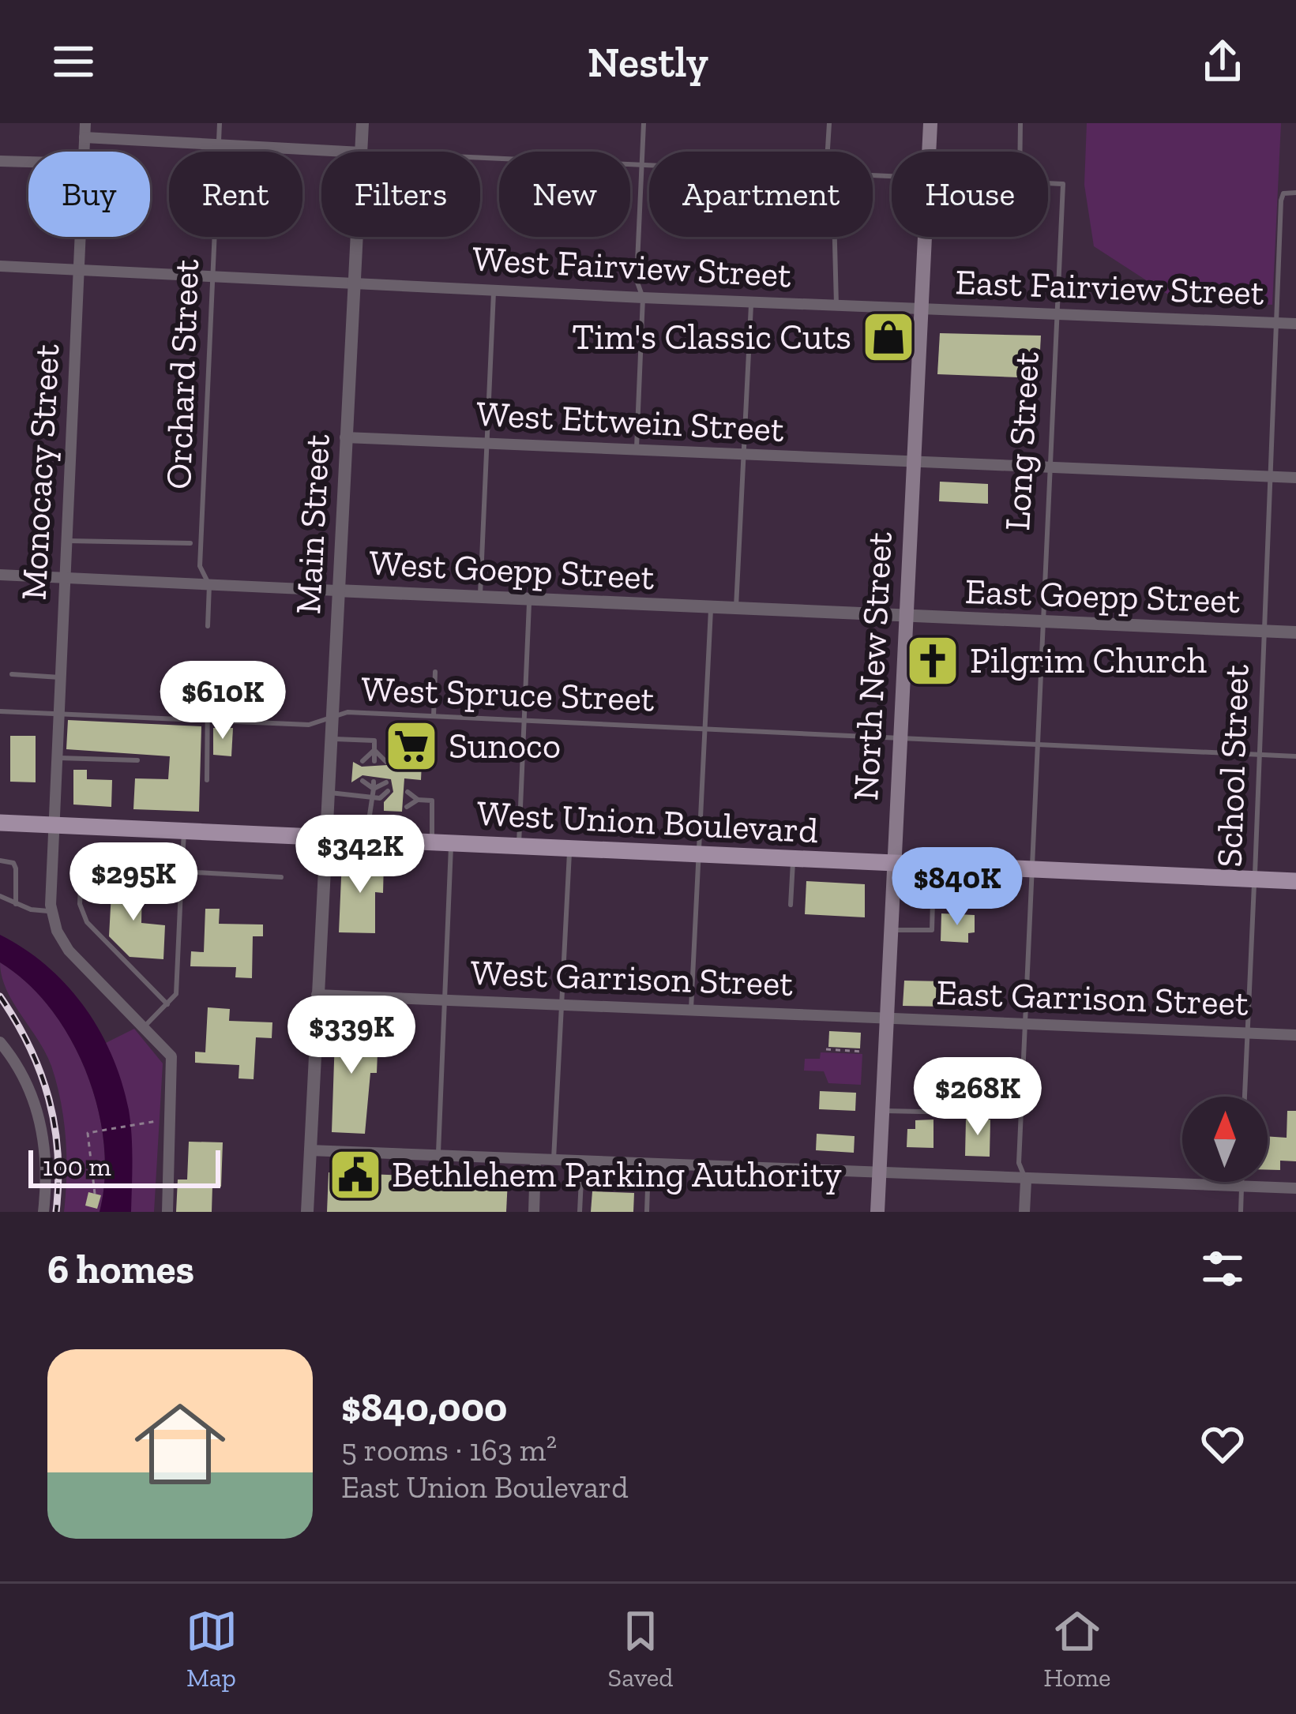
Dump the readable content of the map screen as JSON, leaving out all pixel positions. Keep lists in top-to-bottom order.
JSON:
{
  "streets": {
    "main road": ["North New Street", "West Union Boulevard"],
    "street": [
      "West Fairview Street",
      "East Fairview Street",
      "West Ettwein Street",
      "Long Street",
      "Monocacy Street",
      "Main Street",
      "West Goepp Street",
      "East Goepp Street",
      "West Garrison Street",
      "East Garrison Street"
    ],
    "lane": ["Orchard Street", "West Spruce Street", "School Street"]
  },
  "crossings": [
    ["West Fairview Street", "East Fairview Street"],
    ["West Fairview Street", "Orchard Street"],
    ["West Fairview Street", "Monocacy Street"],
    ["West Fairview Street", "Main Street"],
    ["West Fairview Street", "North New Street"],
    ["East Fairview Street", "Long Street"],
    ["East Fairview Street", "North New Street"],
    ["East Fairview Street", "School Street"],
    ["Orchard Street", "West Goepp Street"],
    ["West Ettwein Street", "Long Street"],
    ["West Ettwein Street", "Main Street"],
    ["West Ettwein Street", "North New Street"],
    ["West Ettwein Street", "School Street"],
    ["Long Street", "East Goepp Street"],
    ["Long Street", "West Spruce Street"],
    ["Long Street", "West Union Boulevard"],
    ["Long Street", "East Garrison Street"],
    ["Monocacy Street", "West Goepp Street"],
    ["Monocacy Street", "West Spruce Street"],
    ["Monocacy Street", "West Union Boulevard"],
    ["Main Street", "West Goepp Street"],
    ["Main Street", "West Spruce Street"],
    ["Main Street", "West Union Boulevard"],
    ["Main Street", "West Garrison Street"],
    ["West Goepp Street", "East Goepp Street"],
    ["West Goepp Street", "North New Street"],
    ["East Goepp Street", "North New Street"],
    ["East Goepp Street", "School Street"],
    ["North New Street", "West Spruce Street"],
    ["North New Street", "West Union Boulevard"],
    ["North New Street", "West Garrison Street"],
    ["North New Street", "East Garrison Street"],
    ["West Spruce Street", "School Street"],
    ["School Street", "West Union Boulevard"],
    ["School Street", "East Garrison Street"],
    ["West Garrison Street", "East Garrison Street"]
  ],
  "places": {
    "shop": ["Tim's Classic Cuts"],
    "church": ["Pilgrim Church"],
    "supermarket": ["Sunoco"],
    "public building": ["Bethlehem Parking Authority"]
  },
  "scale_bar": "100 m",
  "north": "top",
  "page": {
    "header": "Nestly",
    "chip": [
      "Buy",
      "Rent",
      "Filters",
      "New",
      "Apartment",
      "House"
    ],
    "price": [
      "$610K",
      "$342K",
      "$295K",
      "$840K",
      "$339K",
      "$268K"
    ],
    "scale": "100 m",
    "heading": "6 homes",
    "list": [
      {
        "name": "$840,000",
        "note": "5 rooms · 163 m² · East Union Boulevard"
      }
    ],
    "tabs": ["Map", "Saved", "Home"]
  }
}
